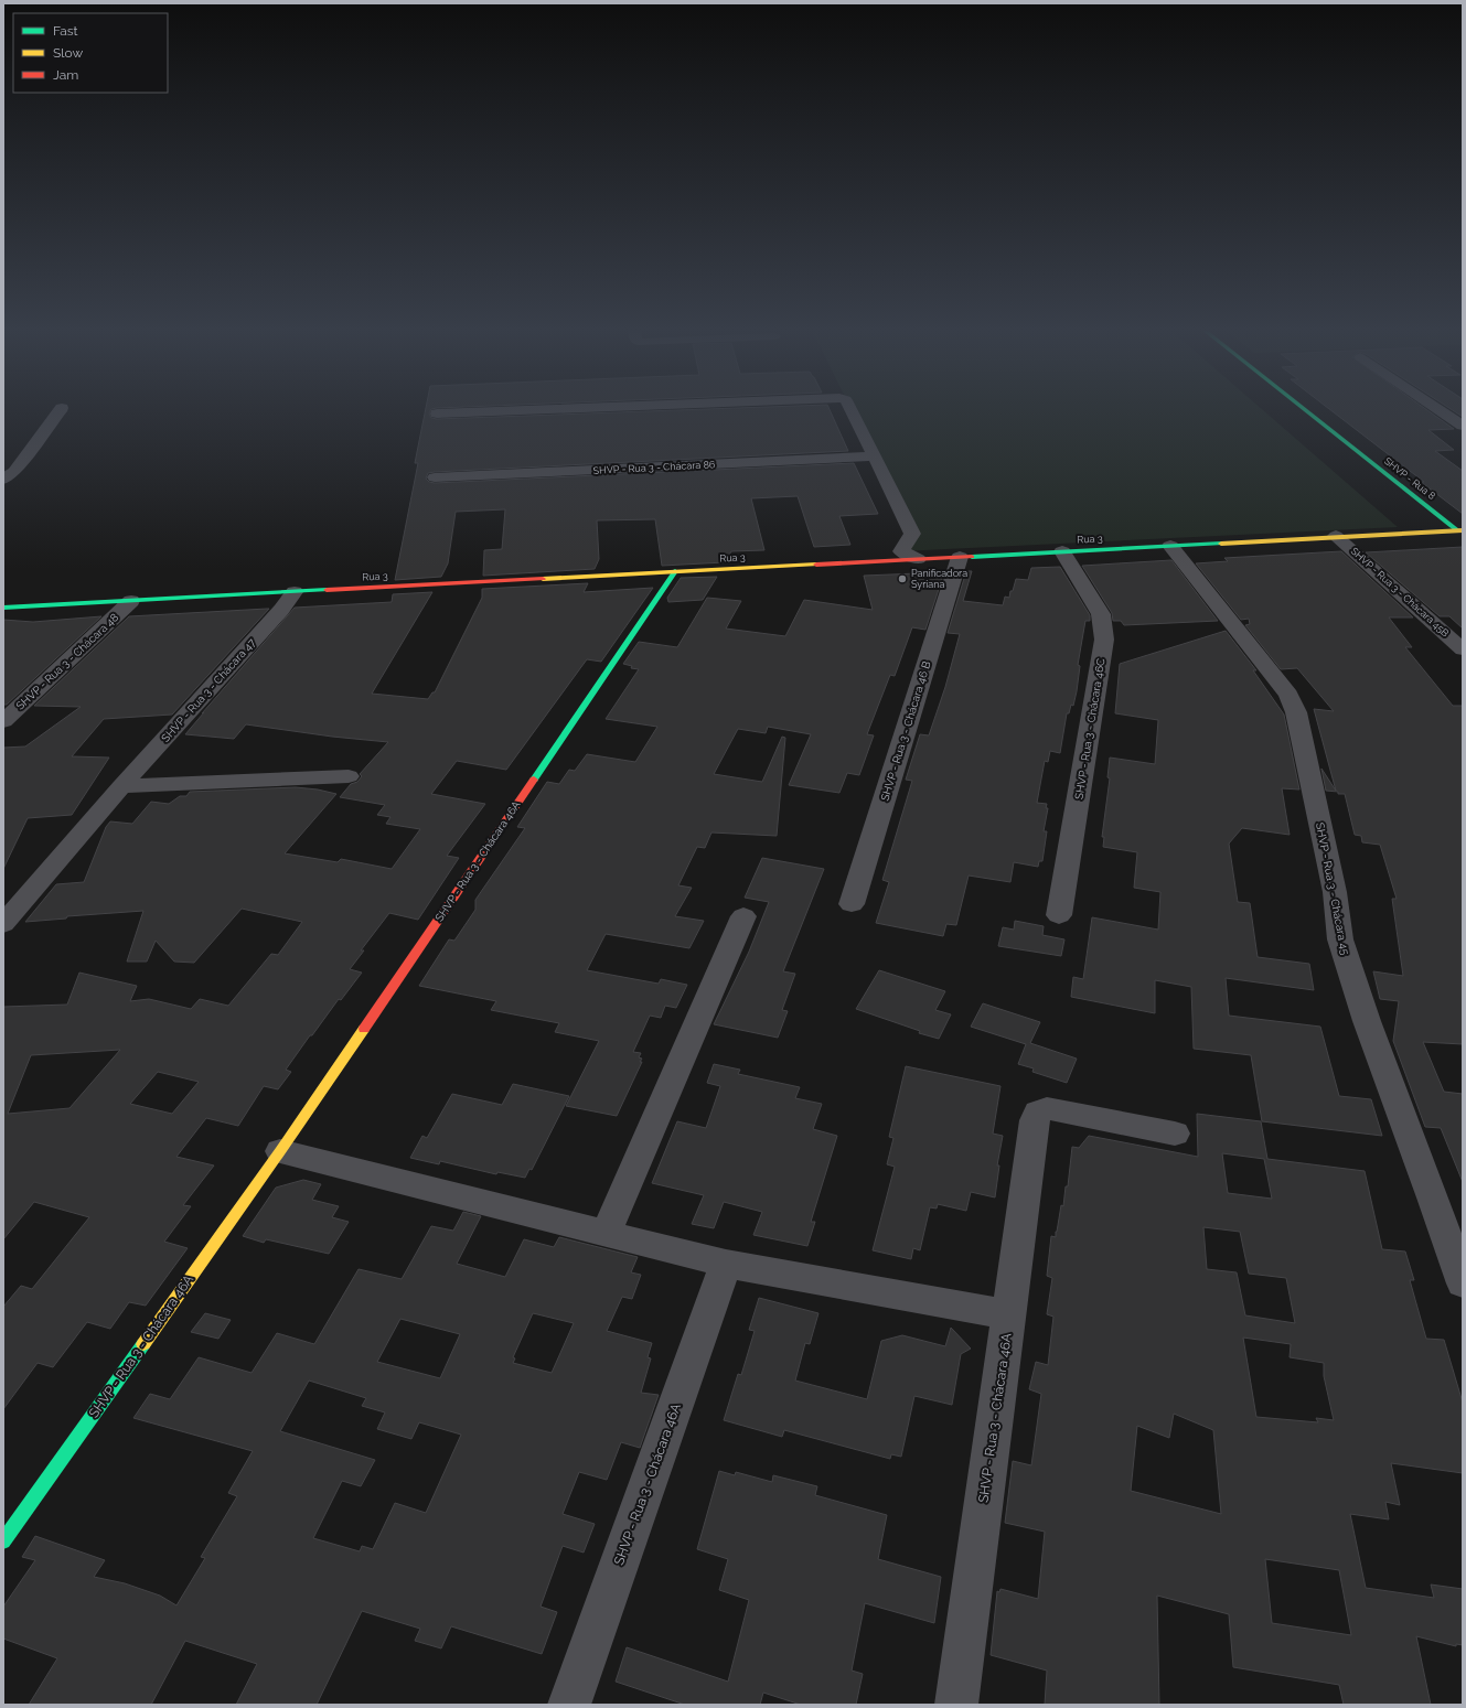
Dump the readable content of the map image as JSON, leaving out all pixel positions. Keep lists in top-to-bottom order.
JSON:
{
  "streets": {
    "street": [
      "SHVP - Rua 3 - Chácara 86",
      "SHVP - Rua 8",
      "Rua 3",
      "SHVP - Rua 3 - Chácara 45B",
      "SHVP - Rua 3 - Chácara 48",
      "SHVP - Rua 3 - Chácara 47",
      "SHVP - Rua 3 - Chácara 46C",
      "SHVP - Rua 3 - Chácara 46 B",
      "SHVP - Rua 3 - Chácara 46A",
      "SHVP - Rua 3 - Chácara 45"
    ]
  },
  "crossings": [
    ["SHVP - Rua 8", "Rua 3"],
    ["Rua 3", "SHVP - Rua 3 - Chácara 45B"],
    ["Rua 3", "SHVP - Rua 3 - Chácara 48"],
    ["Rua 3", "SHVP - Rua 3 - Chácara 47"],
    ["Rua 3", "SHVP - Rua 3 - Chácara 46C"],
    ["Rua 3", "SHVP - Rua 3 - Chácara 46 B"],
    ["Rua 3", "SHVP - Rua 3 - Chácara 46A"],
    ["Rua 3", "SHVP - Rua 3 - Chácara 45"]
  ],
  "places": ["Panificadora Syriana"],
  "legend": ["Fast", "Slow", "Jam"]
}
